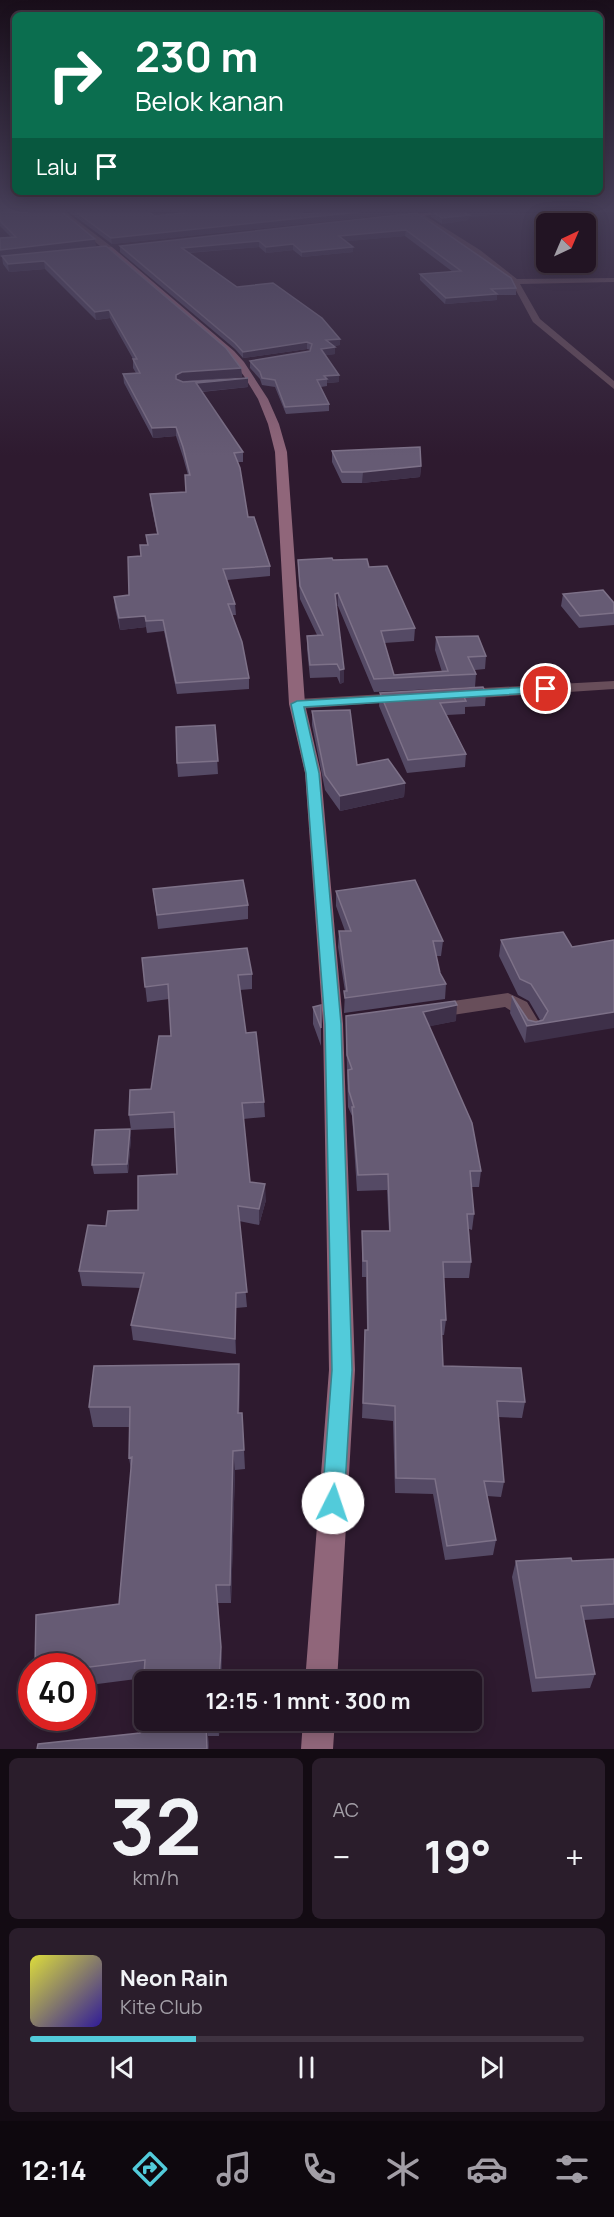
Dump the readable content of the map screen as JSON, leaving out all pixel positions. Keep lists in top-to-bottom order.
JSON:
{
  "north": "top right",
  "page": {
    "turn": ["230 m", "Belok kanan"],
    "then": "Lalu",
    "limit": "40",
    "trip": "12:15 · 1 mnt · 300 m",
    "tile": [
      ["32", "km/h"],
      "AC"
    ],
    "heat": ["−", "19°", "+"],
    "song": ["Neon Rain", "Kite Club"],
    "tabs": "12:14"
  }
}
